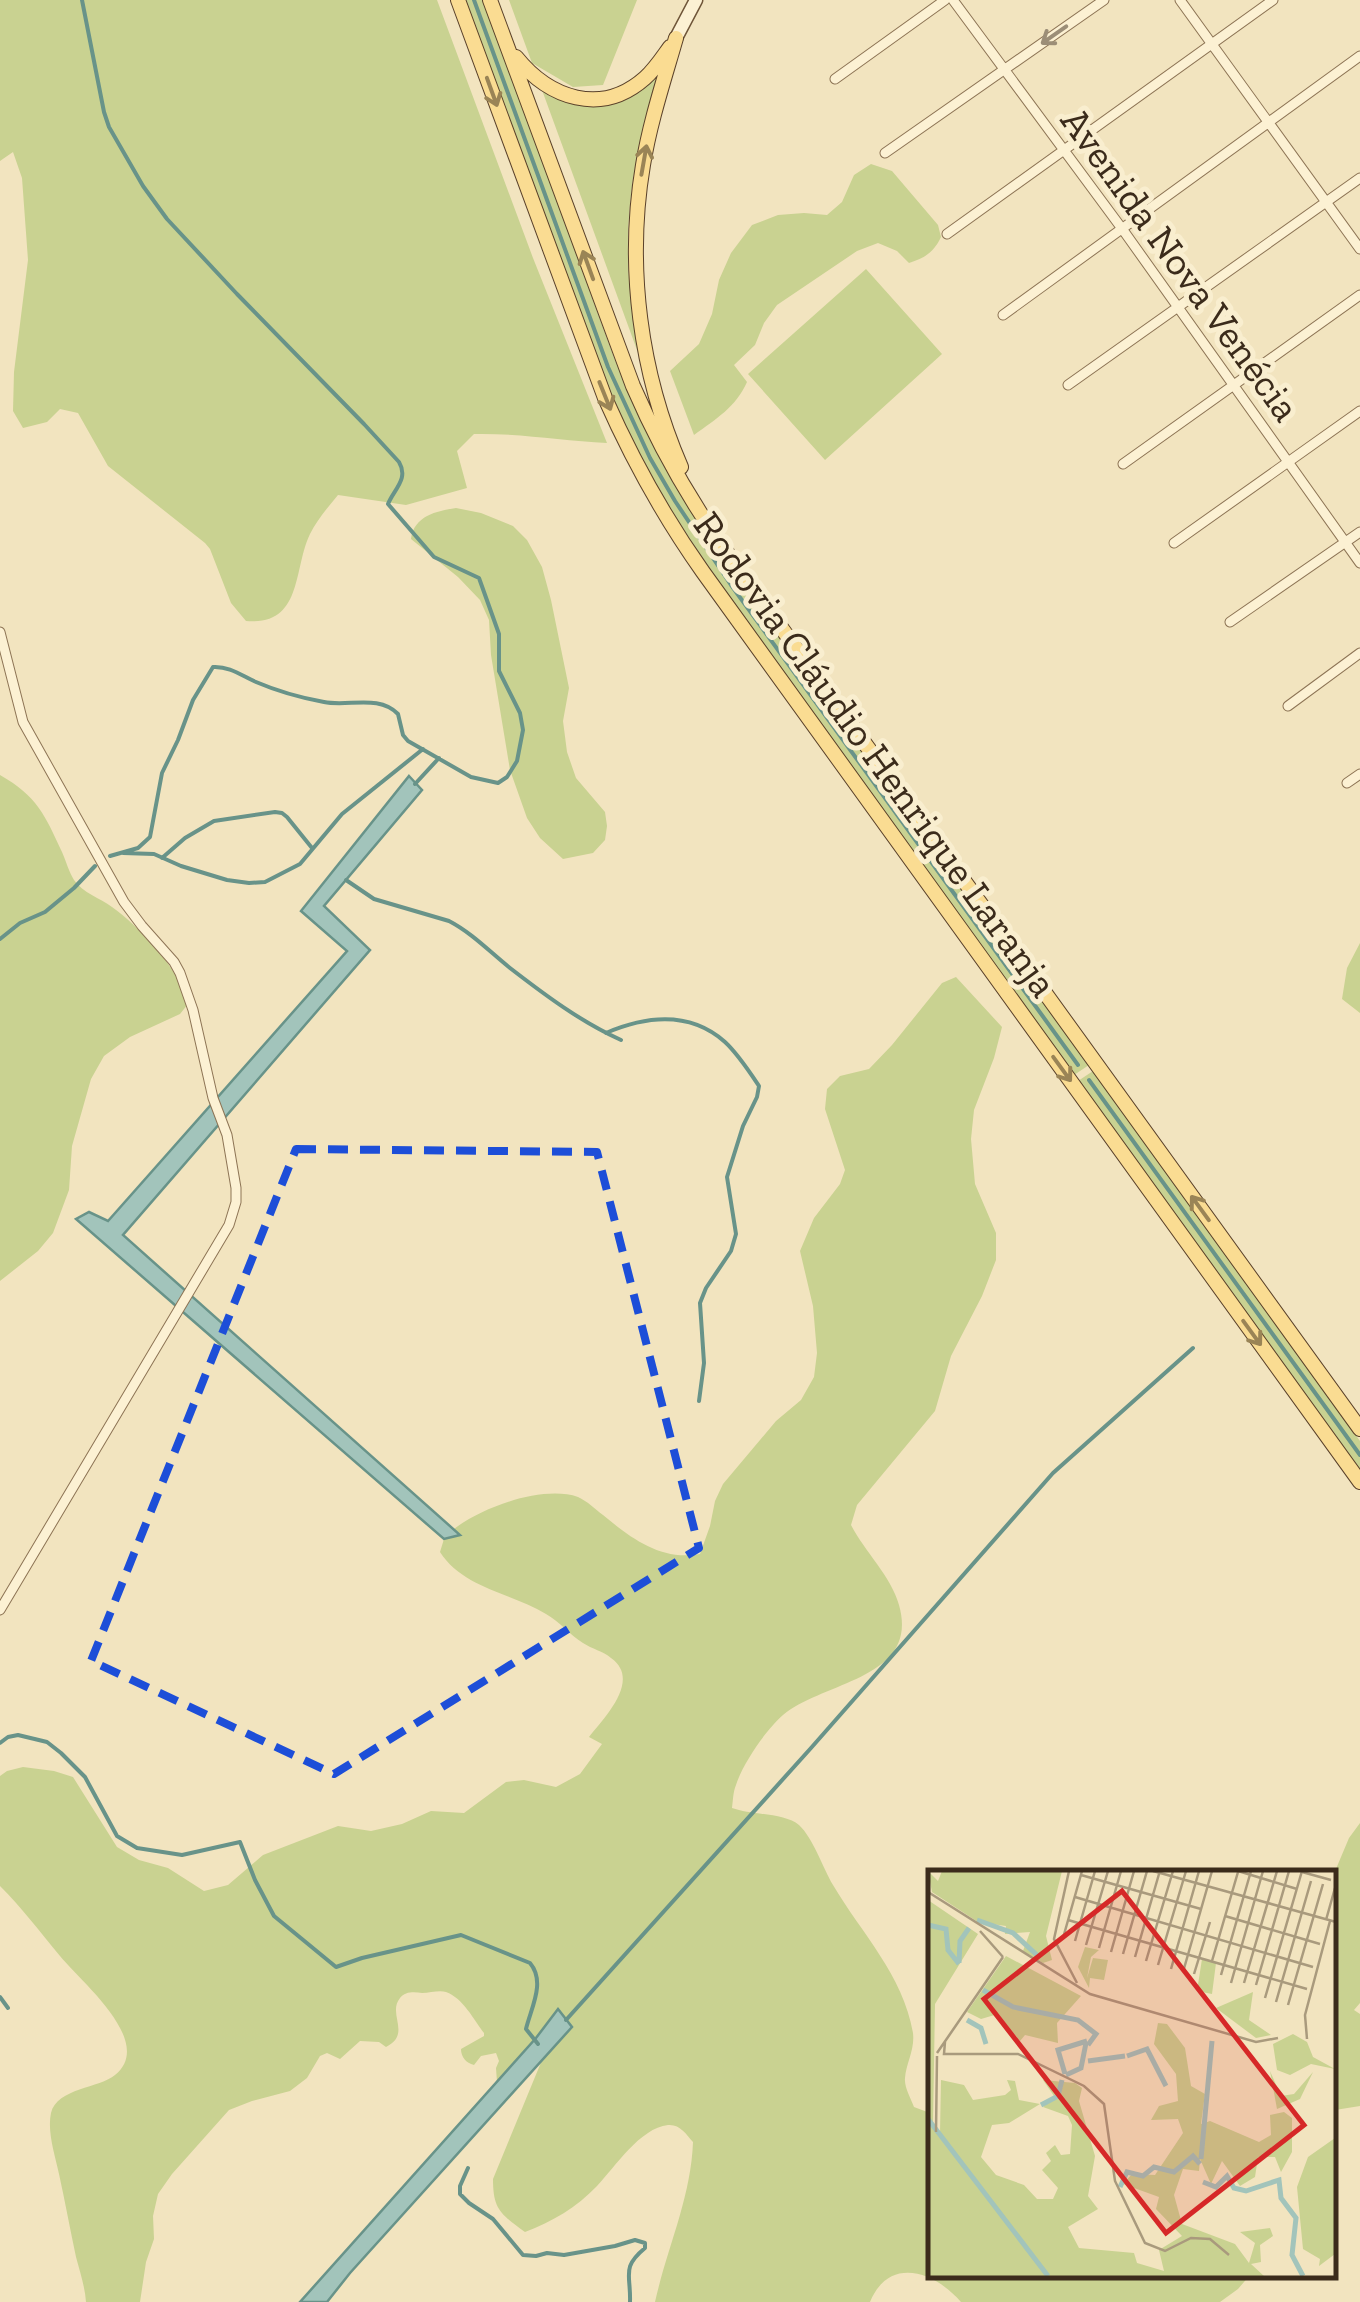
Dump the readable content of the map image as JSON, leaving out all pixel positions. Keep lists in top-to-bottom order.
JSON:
{
  "streets": {
    "main road": ["Rodovia Cláudio Henrique Laranja"],
    "street": ["Avenida Nova Venécia"]
  }
}
